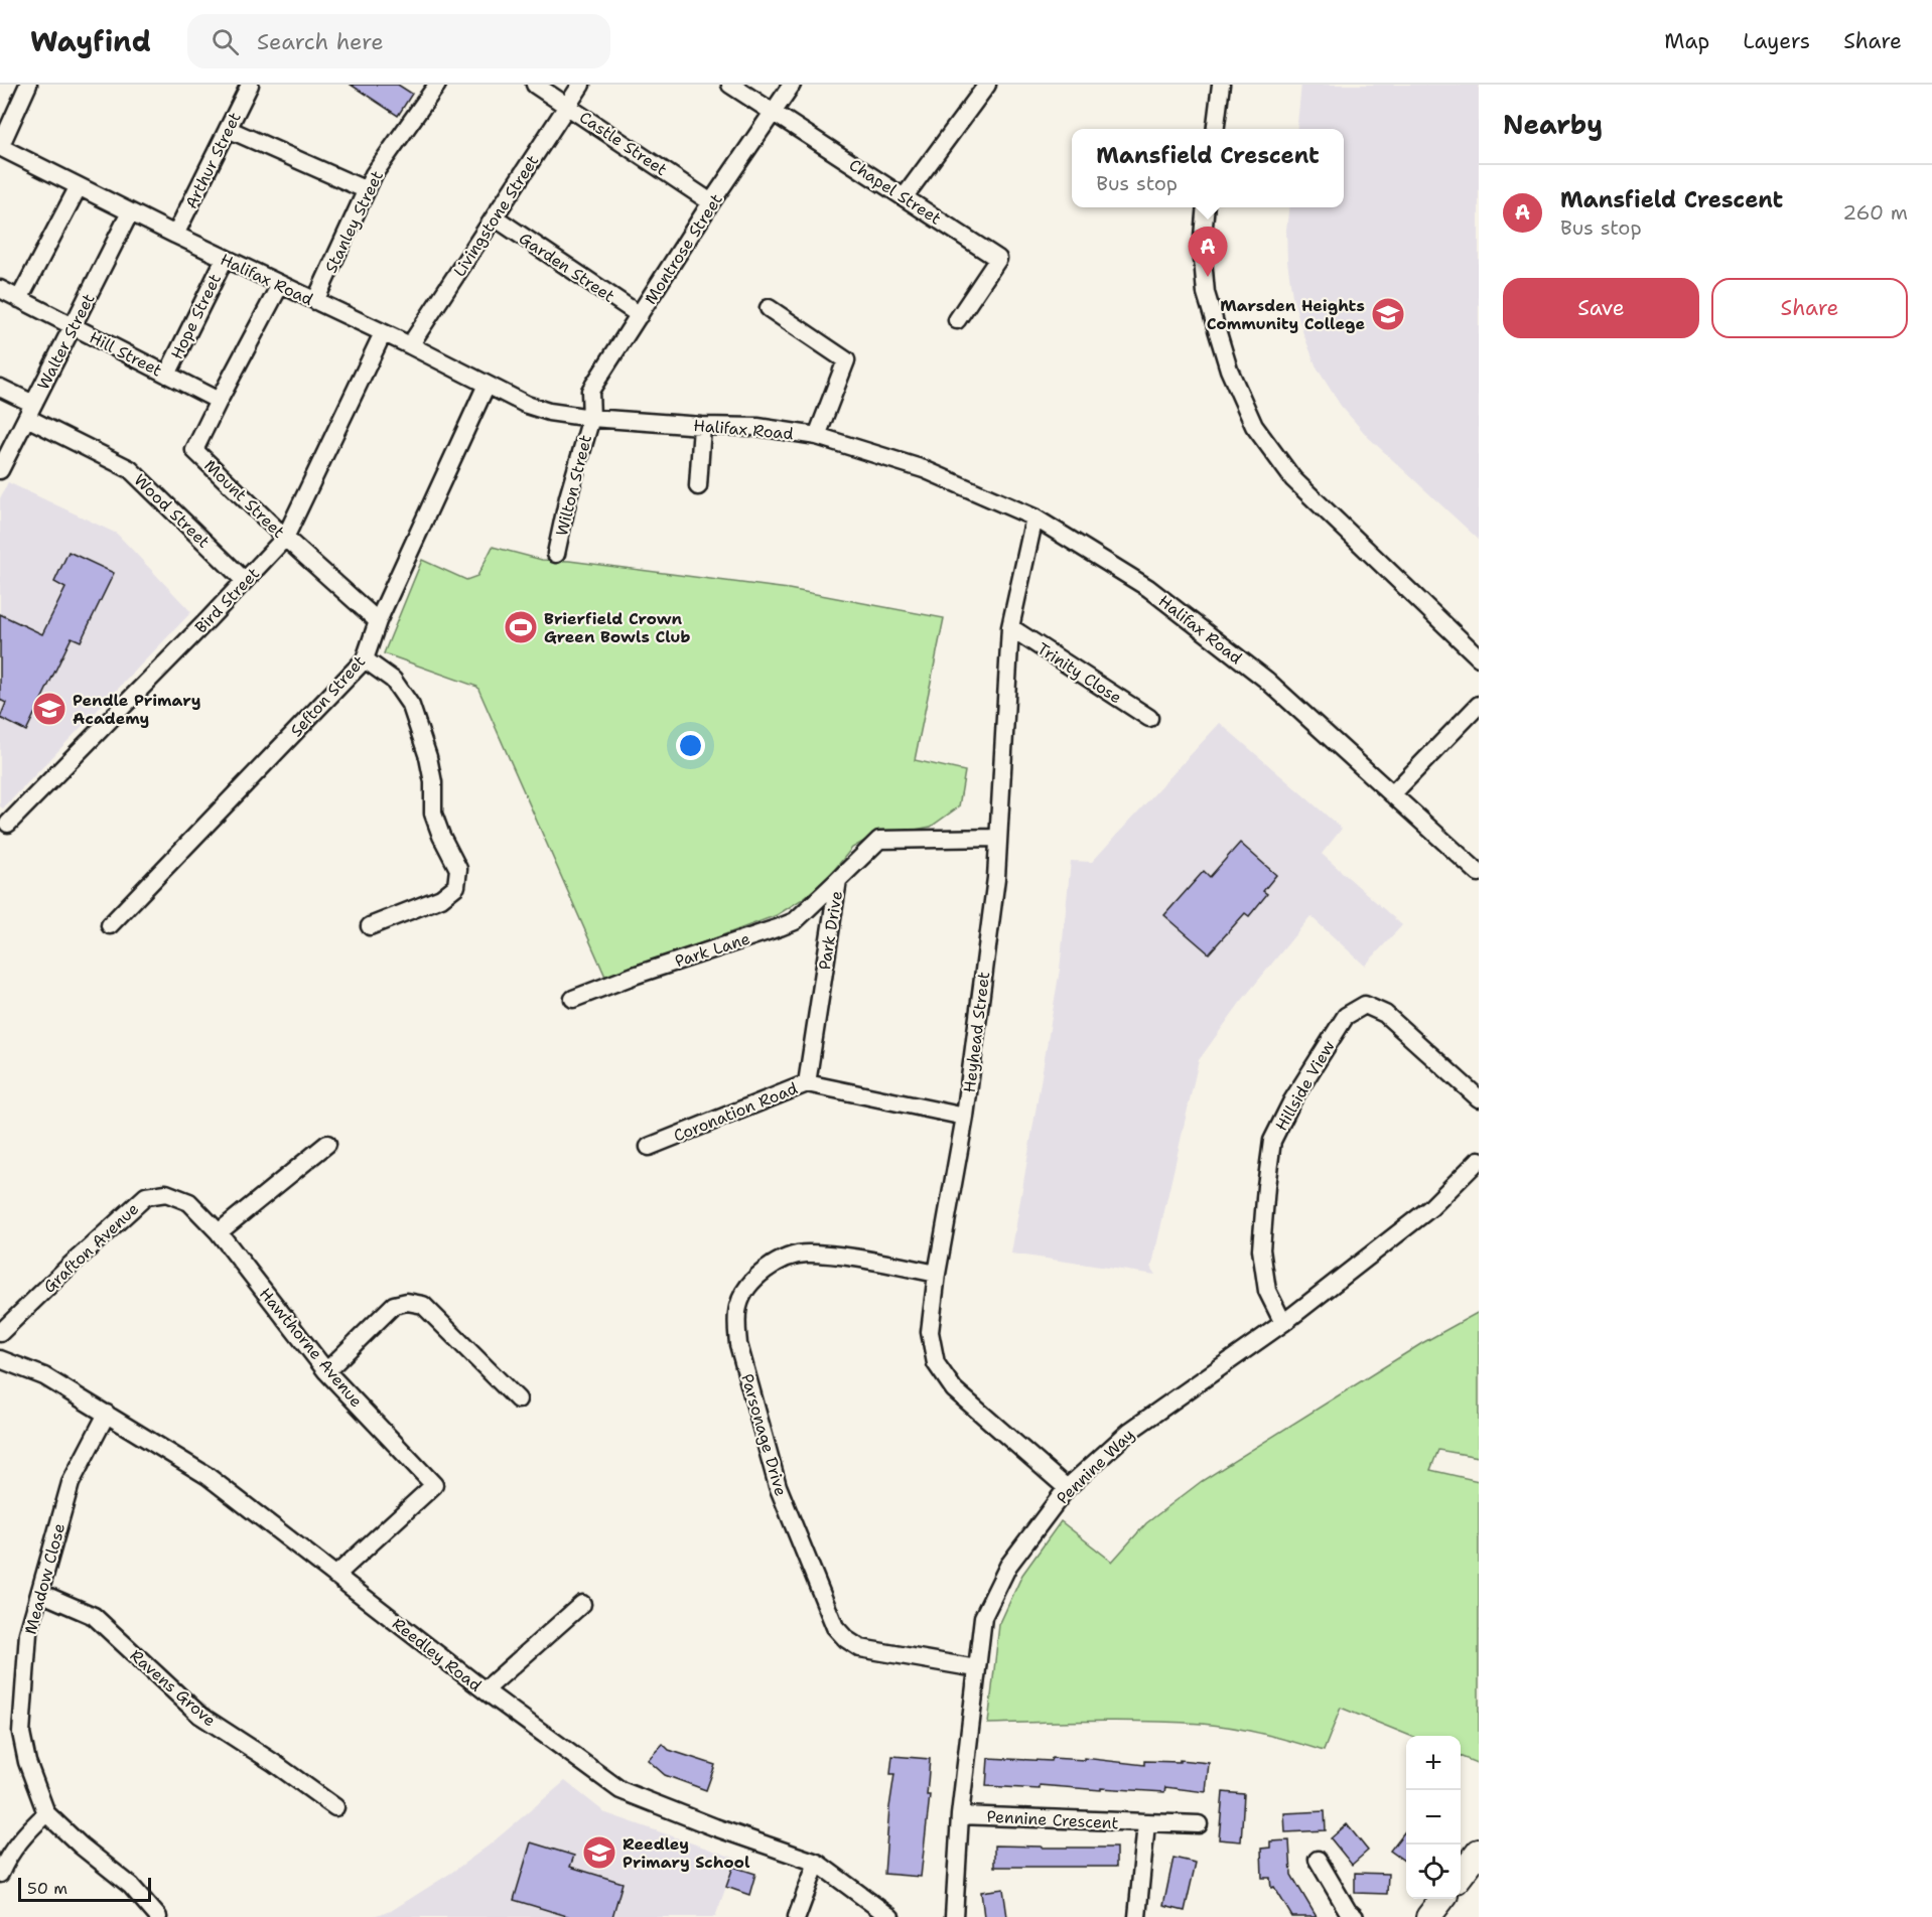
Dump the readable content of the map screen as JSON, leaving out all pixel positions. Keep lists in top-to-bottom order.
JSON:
{
  "streets": {
    "street": [
      "Castle Street",
      "Arthur Street",
      "Chapel Street",
      "Livingstone Street",
      "Stanley Street",
      "Montrose Street",
      "Garden Street",
      "Halifax Road",
      "Hope Street",
      "Walter Street",
      "Hill Street",
      "Wilton Street",
      "Mount Street",
      "Wood Street",
      "Bird Street",
      "Trinity Close",
      "Sefton Street",
      "Park Drive",
      "Park Lane",
      "Heyhead Street",
      "Hillside View",
      "Coronation Road",
      "Grafton Avenue",
      "Hawthorne Avenue",
      "Parsonage Drive",
      "Pennine Way",
      "Meadow Close",
      "Reedley Road",
      "Ravens Grove",
      "Pennine Crescent"
    ]
  },
  "crossings": [
    ["Castle Street", "Livingstone Street"],
    ["Castle Street", "Montrose Street"],
    ["Arthur Street", "Halifax Road"],
    ["Chapel Street", "Montrose Street"],
    ["Livingstone Street", "Garden Street"],
    ["Livingstone Street", "Halifax Road"],
    ["Stanley Street", "Halifax Road"],
    ["Montrose Street", "Garden Street"],
    ["Montrose Street", "Halifax Road"],
    ["Montrose Street", "Wilton Street"],
    ["Halifax Road", "Hope Street"],
    ["Halifax Road", "Walter Street"],
    ["Halifax Road", "Wilton Street"],
    ["Halifax Road", "Mount Street"],
    ["Halifax Road", "Bird Street"],
    ["Halifax Road", "Sefton Street"],
    ["Halifax Road", "Heyhead Street"],
    ["Hope Street", "Hill Street"],
    ["Walter Street", "Hill Street"],
    ["Walter Street", "Wood Street"],
    ["Hill Street", "Mount Street"],
    ["Mount Street", "Bird Street"],
    ["Mount Street", "Sefton Street"],
    ["Wood Street", "Bird Street"],
    ["Trinity Close", "Heyhead Street"],
    ["Park Drive", "Park Lane"],
    ["Park Drive", "Heyhead Street"],
    ["Park Drive", "Coronation Road"],
    ["Heyhead Street", "Coronation Road"],
    ["Heyhead Street", "Parsonage Drive"],
    ["Heyhead Street", "Pennine Way"],
    ["Hillside View", "Pennine Way"],
    ["Grafton Avenue", "Hawthorne Avenue"],
    ["Hawthorne Avenue", "Reedley Road"],
    ["Parsonage Drive", "Pennine Way"],
    ["Pennine Way", "Pennine Crescent"],
    ["Meadow Close", "Reedley Road"],
    ["Meadow Close", "Ravens Grove"]
  ],
  "places": {
    "school or university": ["Marsden Heights Community College", "Pendle Primary Academy", "Reedley Primary School"],
    "sports": ["Brierfield Crown Green Bowls Club"]
  },
  "scale_bar": "50 m",
  "page": {
    "header": "Wayfind",
    "search": "Search here",
    "nav": ["Map", "Layers", "Share"],
    "heading": "Nearby",
    "popup": ["Mansfield Crescent", "Bus stop"],
    "list": [
      {
        "mark": "A",
        "name": "Mansfield Crescent",
        "note": "Bus stop",
        "value": "260 m"
      }
    ],
    "pins": "A",
    "buttons": ["Save", "Share"],
    "map_buttons": ["+", "−"],
    "scale": "50 m"
  }
}
